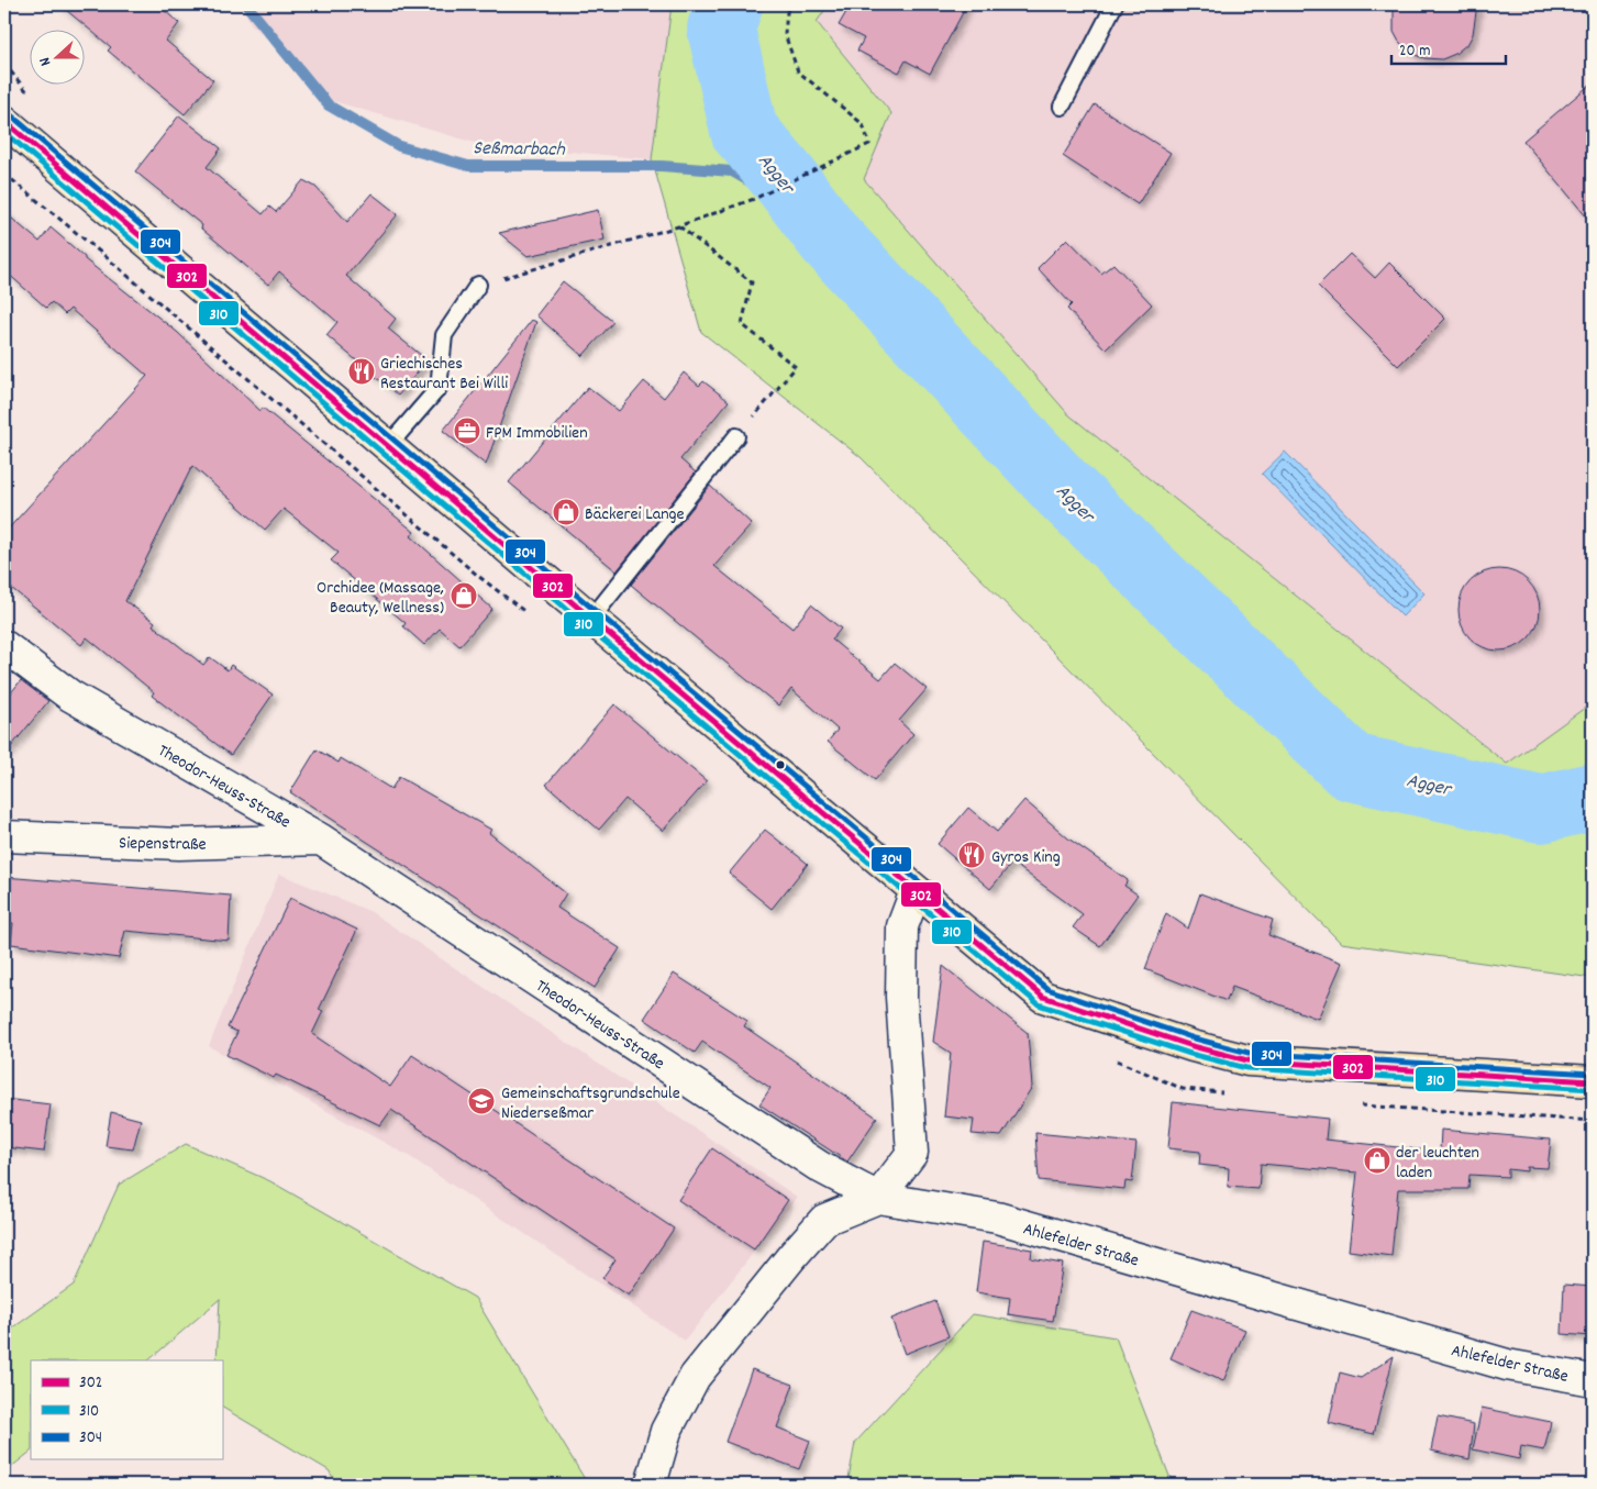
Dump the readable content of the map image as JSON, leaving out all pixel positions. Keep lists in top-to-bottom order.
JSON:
{
  "streets": {
    "street": ["Theodor-Heuss-Straße", "Siepenstraße", "Ahlefelder Straße"]
  },
  "crossings": [
    ["Theodor-Heuss-Straße", "Siepenstraße"],
    ["Theodor-Heuss-Straße", "Ahlefelder Straße"]
  ],
  "water": ["Seßmarbach", "Agger"],
  "places": {
    "restaurant": ["Griechisches Restaurant Bei Willi", "Gyros King"],
    "office": ["FPM Immobilien"],
    "shop": ["Bäckerei Lange", "Orchidee (Massage, Beauty, Wellness)", "der leuchten laden"],
    "school or university": ["Gemeinschaftsgrundschule Niederseßmar"]
  },
  "lines": ["transit line 304", "transit line 302", "transit line 310"],
  "legend": ["302", "310", "304"],
  "scale_bar": "20 m",
  "north": "left"
}
